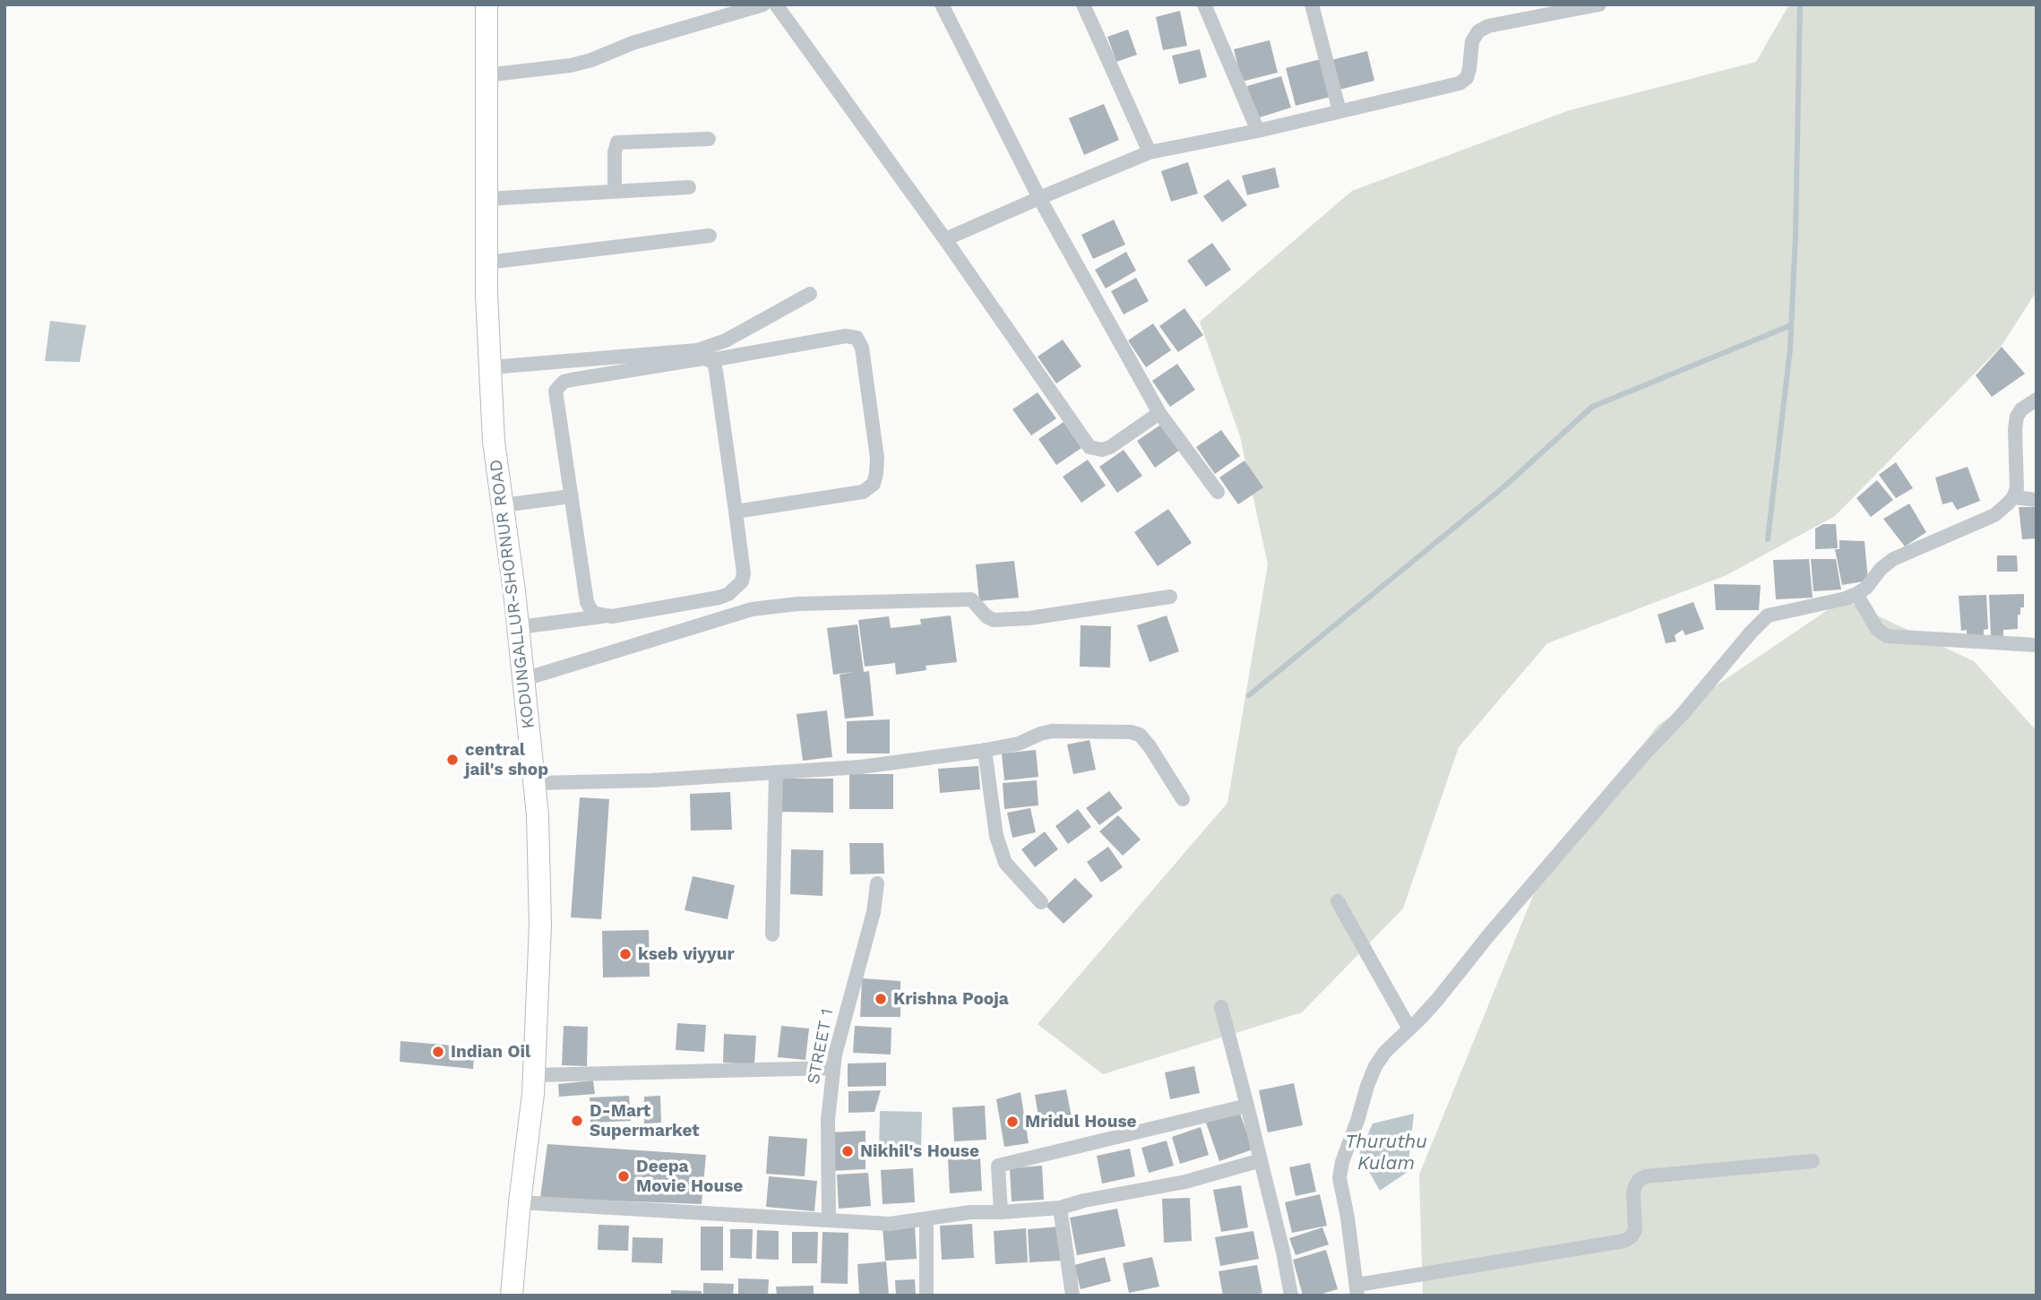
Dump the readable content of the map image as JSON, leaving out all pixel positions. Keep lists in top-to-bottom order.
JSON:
{
  "streets": {
    "main road": ["KODUNGALLUR-SHORNUR ROAD"],
    "street": ["STREET 1"]
  },
  "water": ["Thuruthu Kulam"],
  "places": [
    "central jail's shop",
    "kseb viyyur",
    "Krishna Pooja",
    "Indian Oil",
    "D-Mart Supermarket",
    "Mridul House",
    "Nikhil's House",
    "Deepa Movie House"
  ]
}
